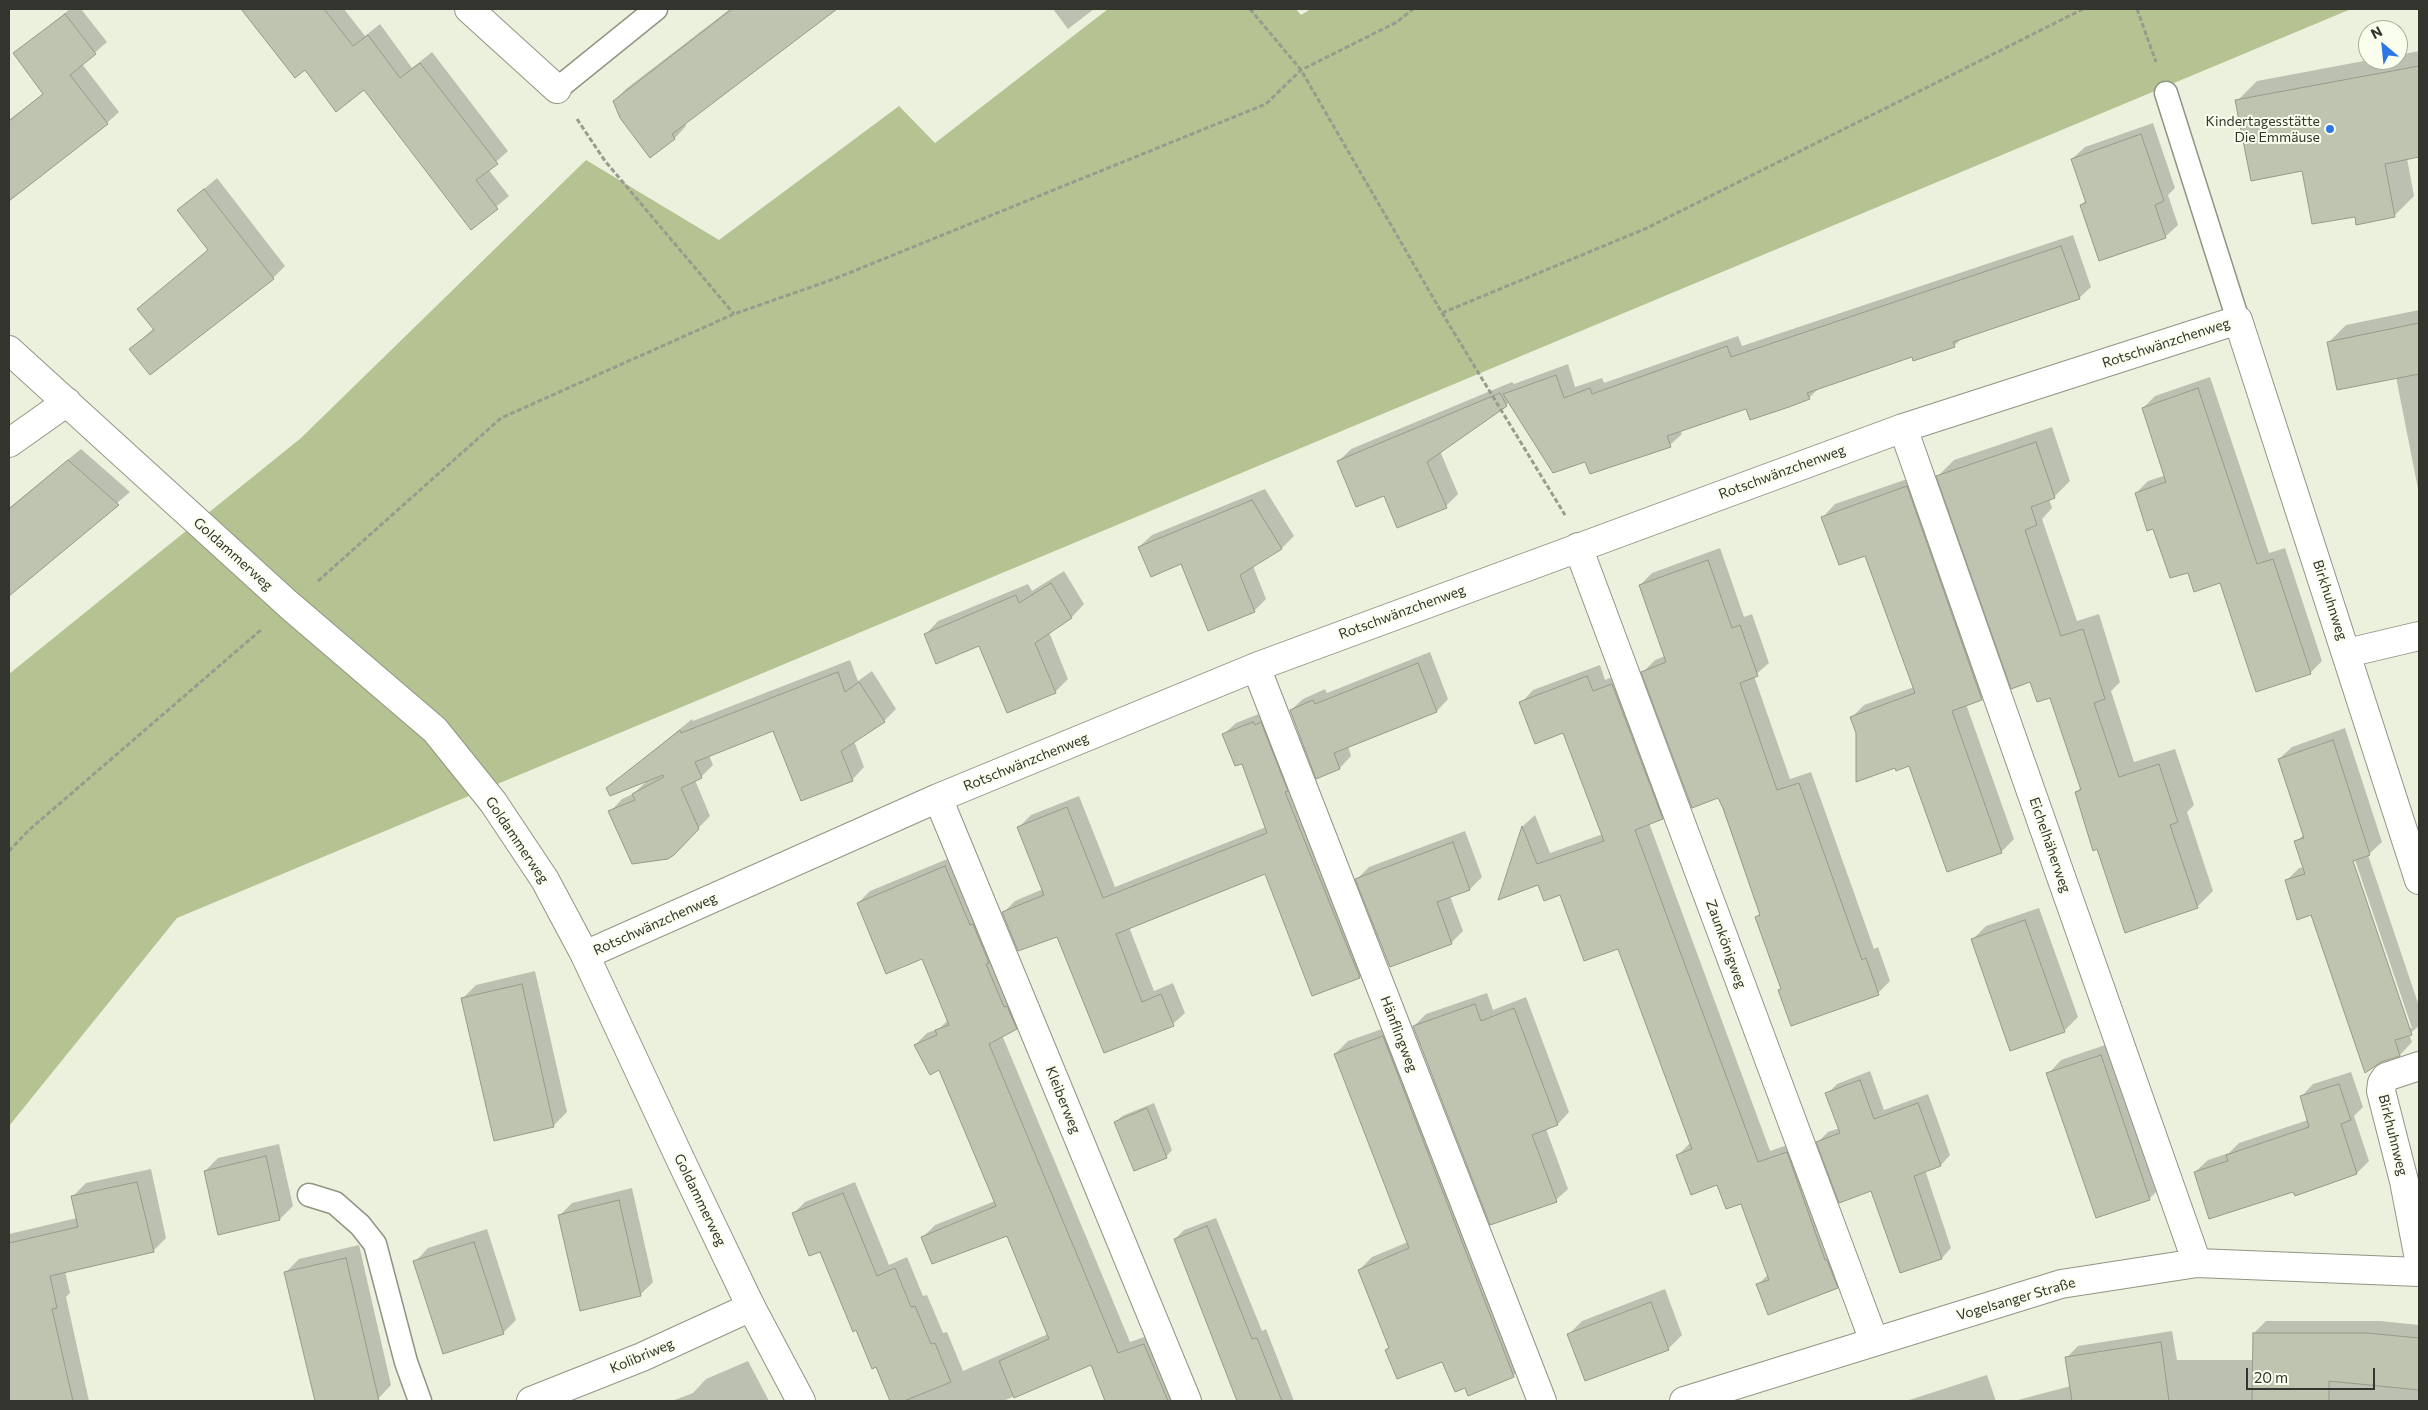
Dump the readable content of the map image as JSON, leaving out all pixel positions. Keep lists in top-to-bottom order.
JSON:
{
  "streets": {
    "street": [
      "Rotschwänzchenweg",
      "Goldammerweg",
      "Birkhuhnweg",
      "Eichelhäherweg",
      "Zaunkönigweg",
      "Hänflingweg",
      "Kleiberweg",
      "Vogelsanger Straße",
      "Kolibriweg"
    ]
  },
  "crossings": [
    ["Rotschwänzchenweg", "Goldammerweg"],
    ["Rotschwänzchenweg", "Birkhuhnweg"],
    ["Rotschwänzchenweg", "Eichelhäherweg"],
    ["Rotschwänzchenweg", "Zaunkönigweg"],
    ["Rotschwänzchenweg", "Hänflingweg"],
    ["Rotschwänzchenweg", "Kleiberweg"],
    ["Goldammerweg", "Kolibriweg"],
    ["Eichelhäherweg", "Vogelsanger Straße"],
    ["Zaunkönigweg", "Vogelsanger Straße"]
  ],
  "places": ["Kindertagesstätte Die Emmäuse"],
  "scale_bar": "20 m",
  "north": "top left"
}
